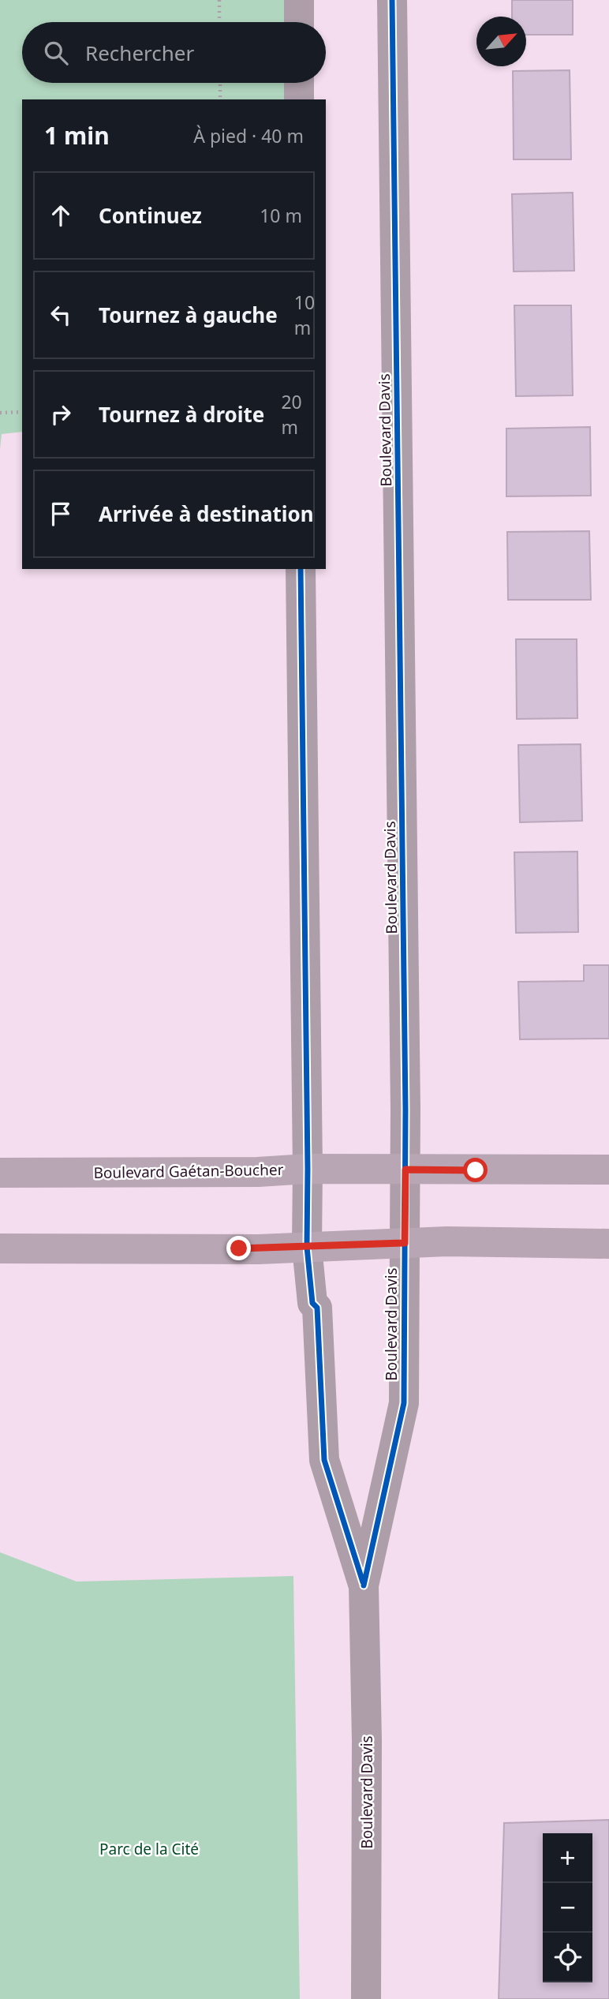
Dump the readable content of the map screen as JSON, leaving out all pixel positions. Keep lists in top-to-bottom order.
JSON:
{
  "streets": {
    "main road": ["Boulevard Gaétan-Boucher"],
    "street": ["Boulevard Davis"]
  },
  "crossings": [
    ["Boulevard Davis", "Boulevard Gaétan-Boucher"]
  ],
  "parks": ["Parc de la Cité"],
  "north": "top right",
  "page": {
    "search": "Rechercher",
    "heading": ["1 min", "À pied · 40 m"],
    "list": [
      ["Continuez", "10 m"],
      ["Tournez à gauche", "10 m"],
      ["Tournez à droite", "20 m"],
      "Arrivée à destination"
    ],
    "map_buttons": ["+", "−"]
  }
}
